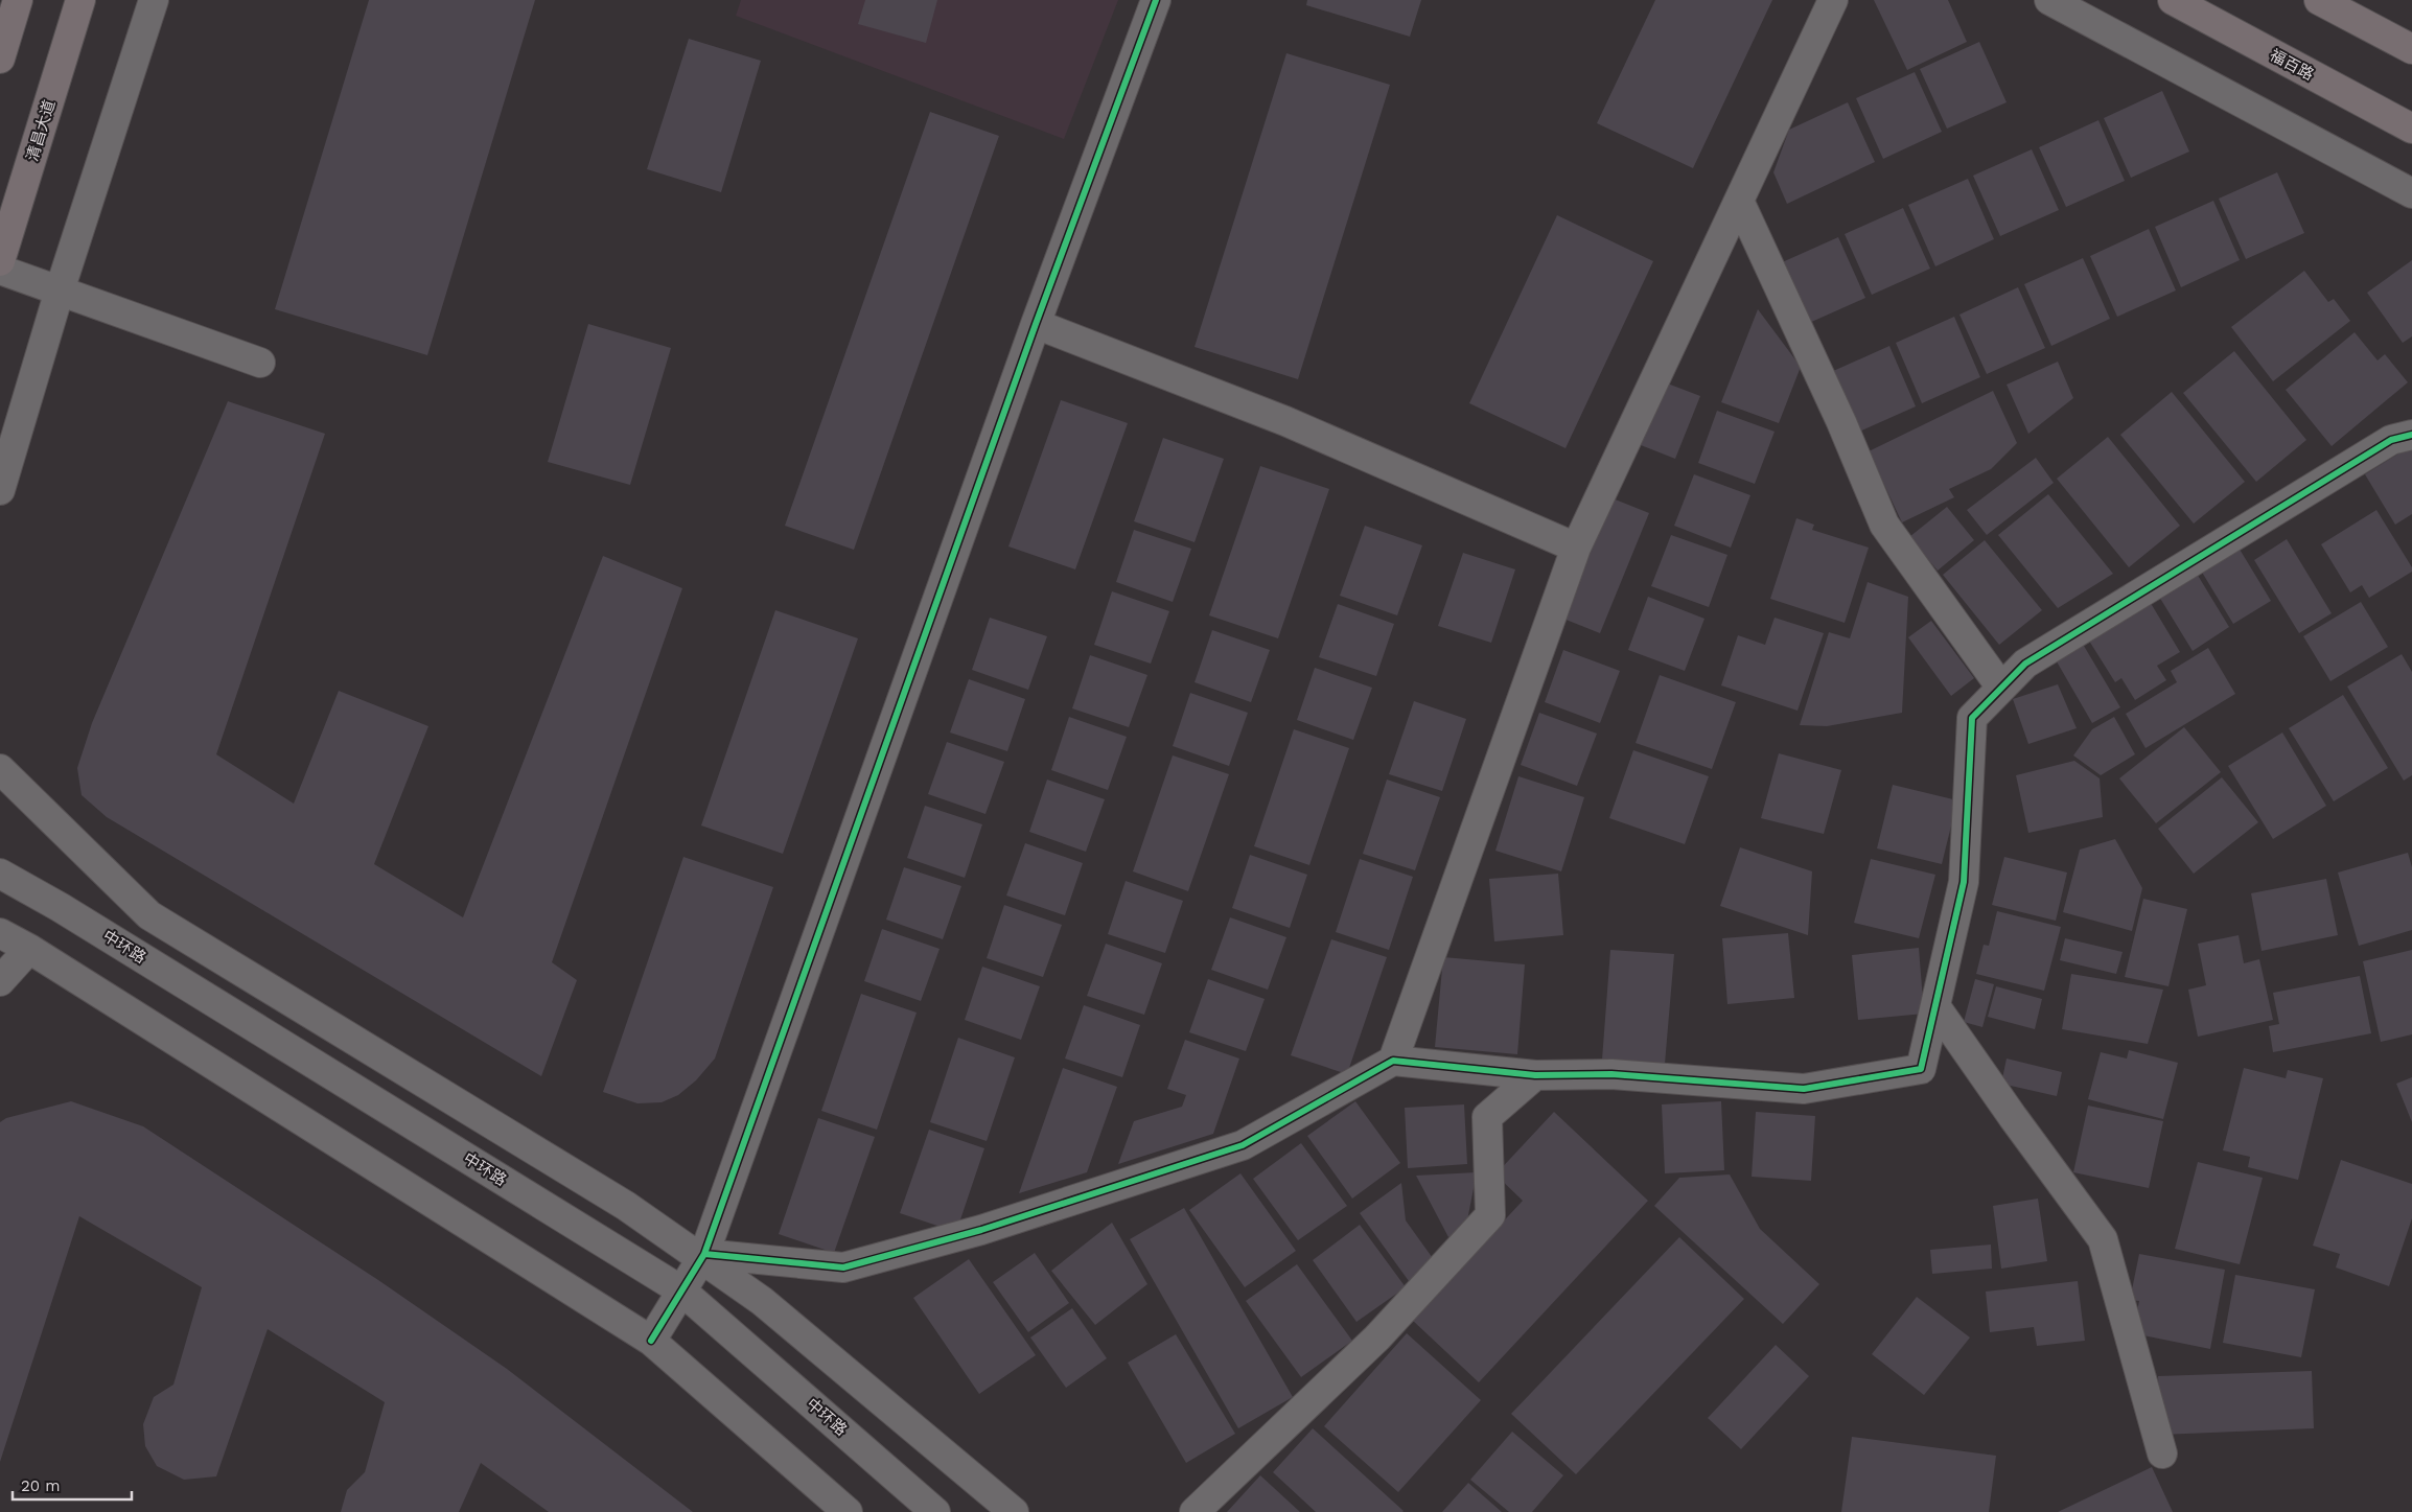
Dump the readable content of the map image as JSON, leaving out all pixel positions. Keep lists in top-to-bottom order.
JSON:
{
  "streets": {
    "main road": ["福百路", "清昌大道"],
    "street": ["中环路"]
  },
  "scale_bar": "20 m"
}
